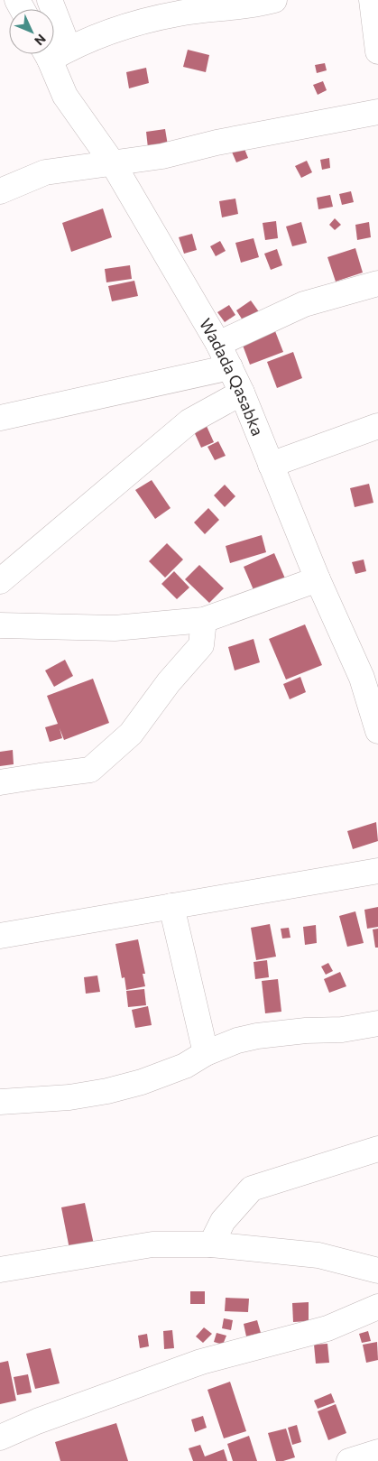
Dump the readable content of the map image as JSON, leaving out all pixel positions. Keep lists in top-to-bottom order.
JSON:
{
  "streets": {
    "street": ["Wadada Qasabka"]
  },
  "north": "bottom right"
}
